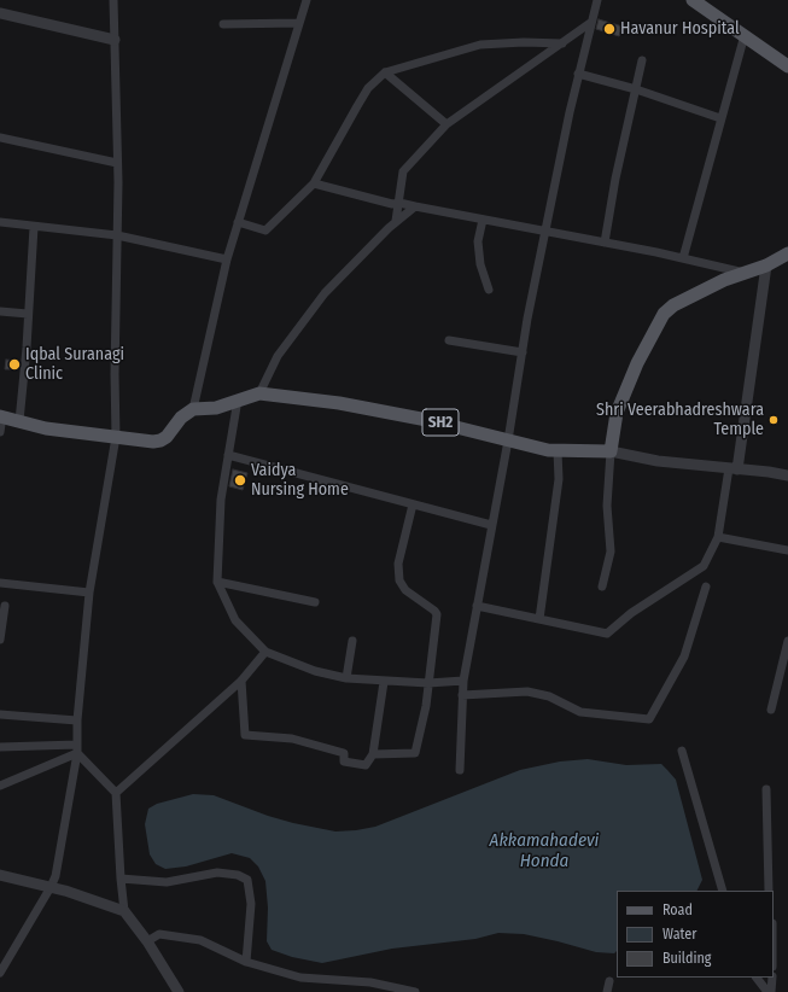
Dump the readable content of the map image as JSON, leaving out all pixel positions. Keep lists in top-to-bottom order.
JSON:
{
  "streets": {
    "main road": ["SH2"]
  },
  "water": ["Akkamahadevi Honda"],
  "places": [
    "Havanur Hospital",
    "Iqbal Suranagi Clinic",
    "Shri Veerabhadreshwara Temple",
    "Vaidya Nursing Home"
  ],
  "legend": ["Road", "Water", "Building"]
}
